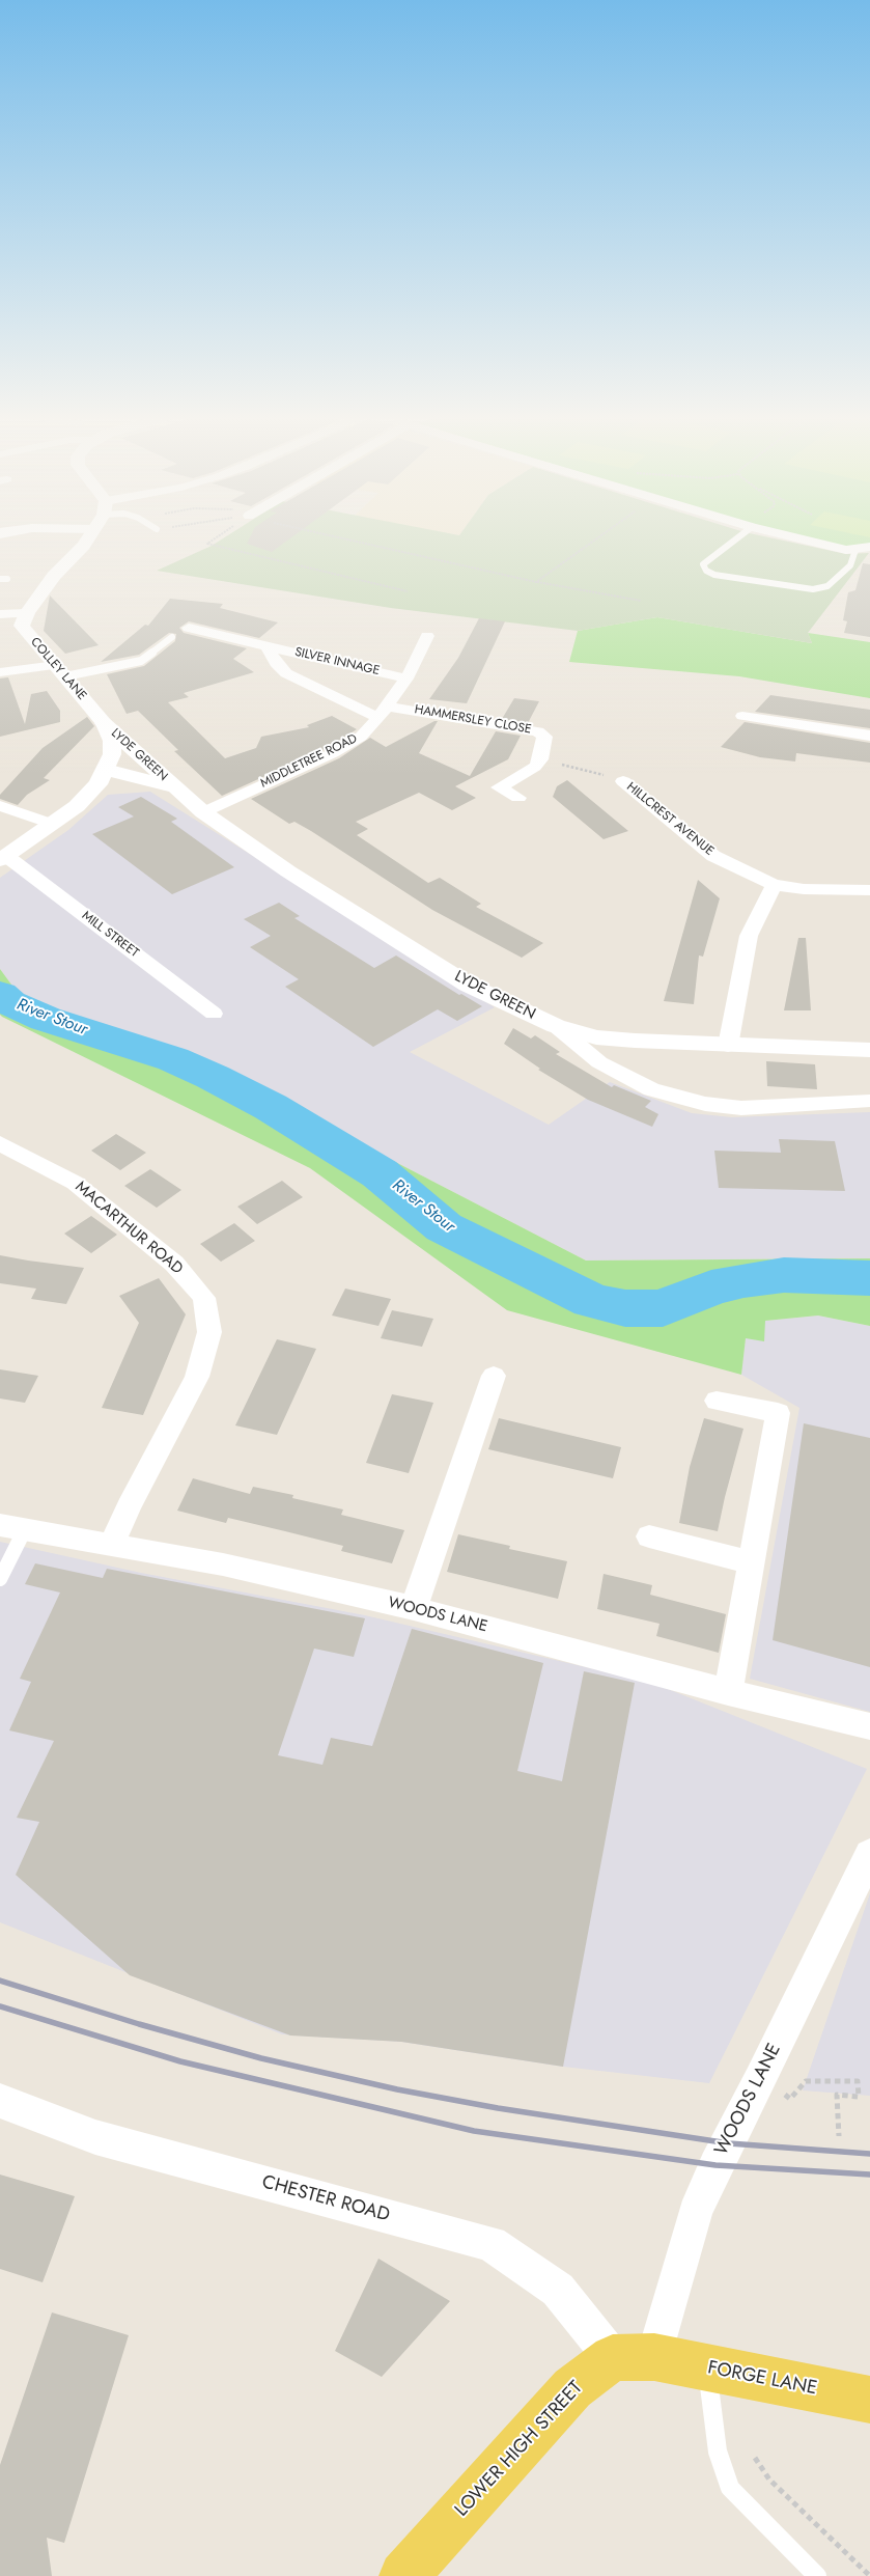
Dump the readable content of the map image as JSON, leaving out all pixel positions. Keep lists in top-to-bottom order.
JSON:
{
  "streets": {
    "main road": [
      "COLLEY LANE",
      "LYDE GREEN",
      "FORGE LANE",
      "LOWER HIGH STREET"
    ],
    "street": [
      "SILVER INNAGE",
      "HAMMERSLEY CLOSE",
      "MIDDLETREE ROAD",
      "HILLCREST AVENUE",
      "MILL STREET",
      "MACARTHUR ROAD",
      "WOODS LANE",
      "CHESTER ROAD"
    ]
  },
  "crossings": [
    ["SILVER INNAGE", "HAMMERSLEY CLOSE"],
    ["SILVER INNAGE", "MIDDLETREE ROAD"],
    ["COLLEY LANE", "LYDE GREEN"],
    ["HAMMERSLEY CLOSE", "MIDDLETREE ROAD"],
    ["LYDE GREEN", "MIDDLETREE ROAD"],
    ["MACARTHUR ROAD", "WOODS LANE"],
    ["WOODS LANE", "CHESTER ROAD"],
    ["WOODS LANE", "FORGE LANE"],
    ["WOODS LANE", "LOWER HIGH STREET"],
    ["CHESTER ROAD", "FORGE LANE"],
    ["CHESTER ROAD", "LOWER HIGH STREET"],
    ["FORGE LANE", "LOWER HIGH STREET"]
  ],
  "water": ["River Stour"]
}
